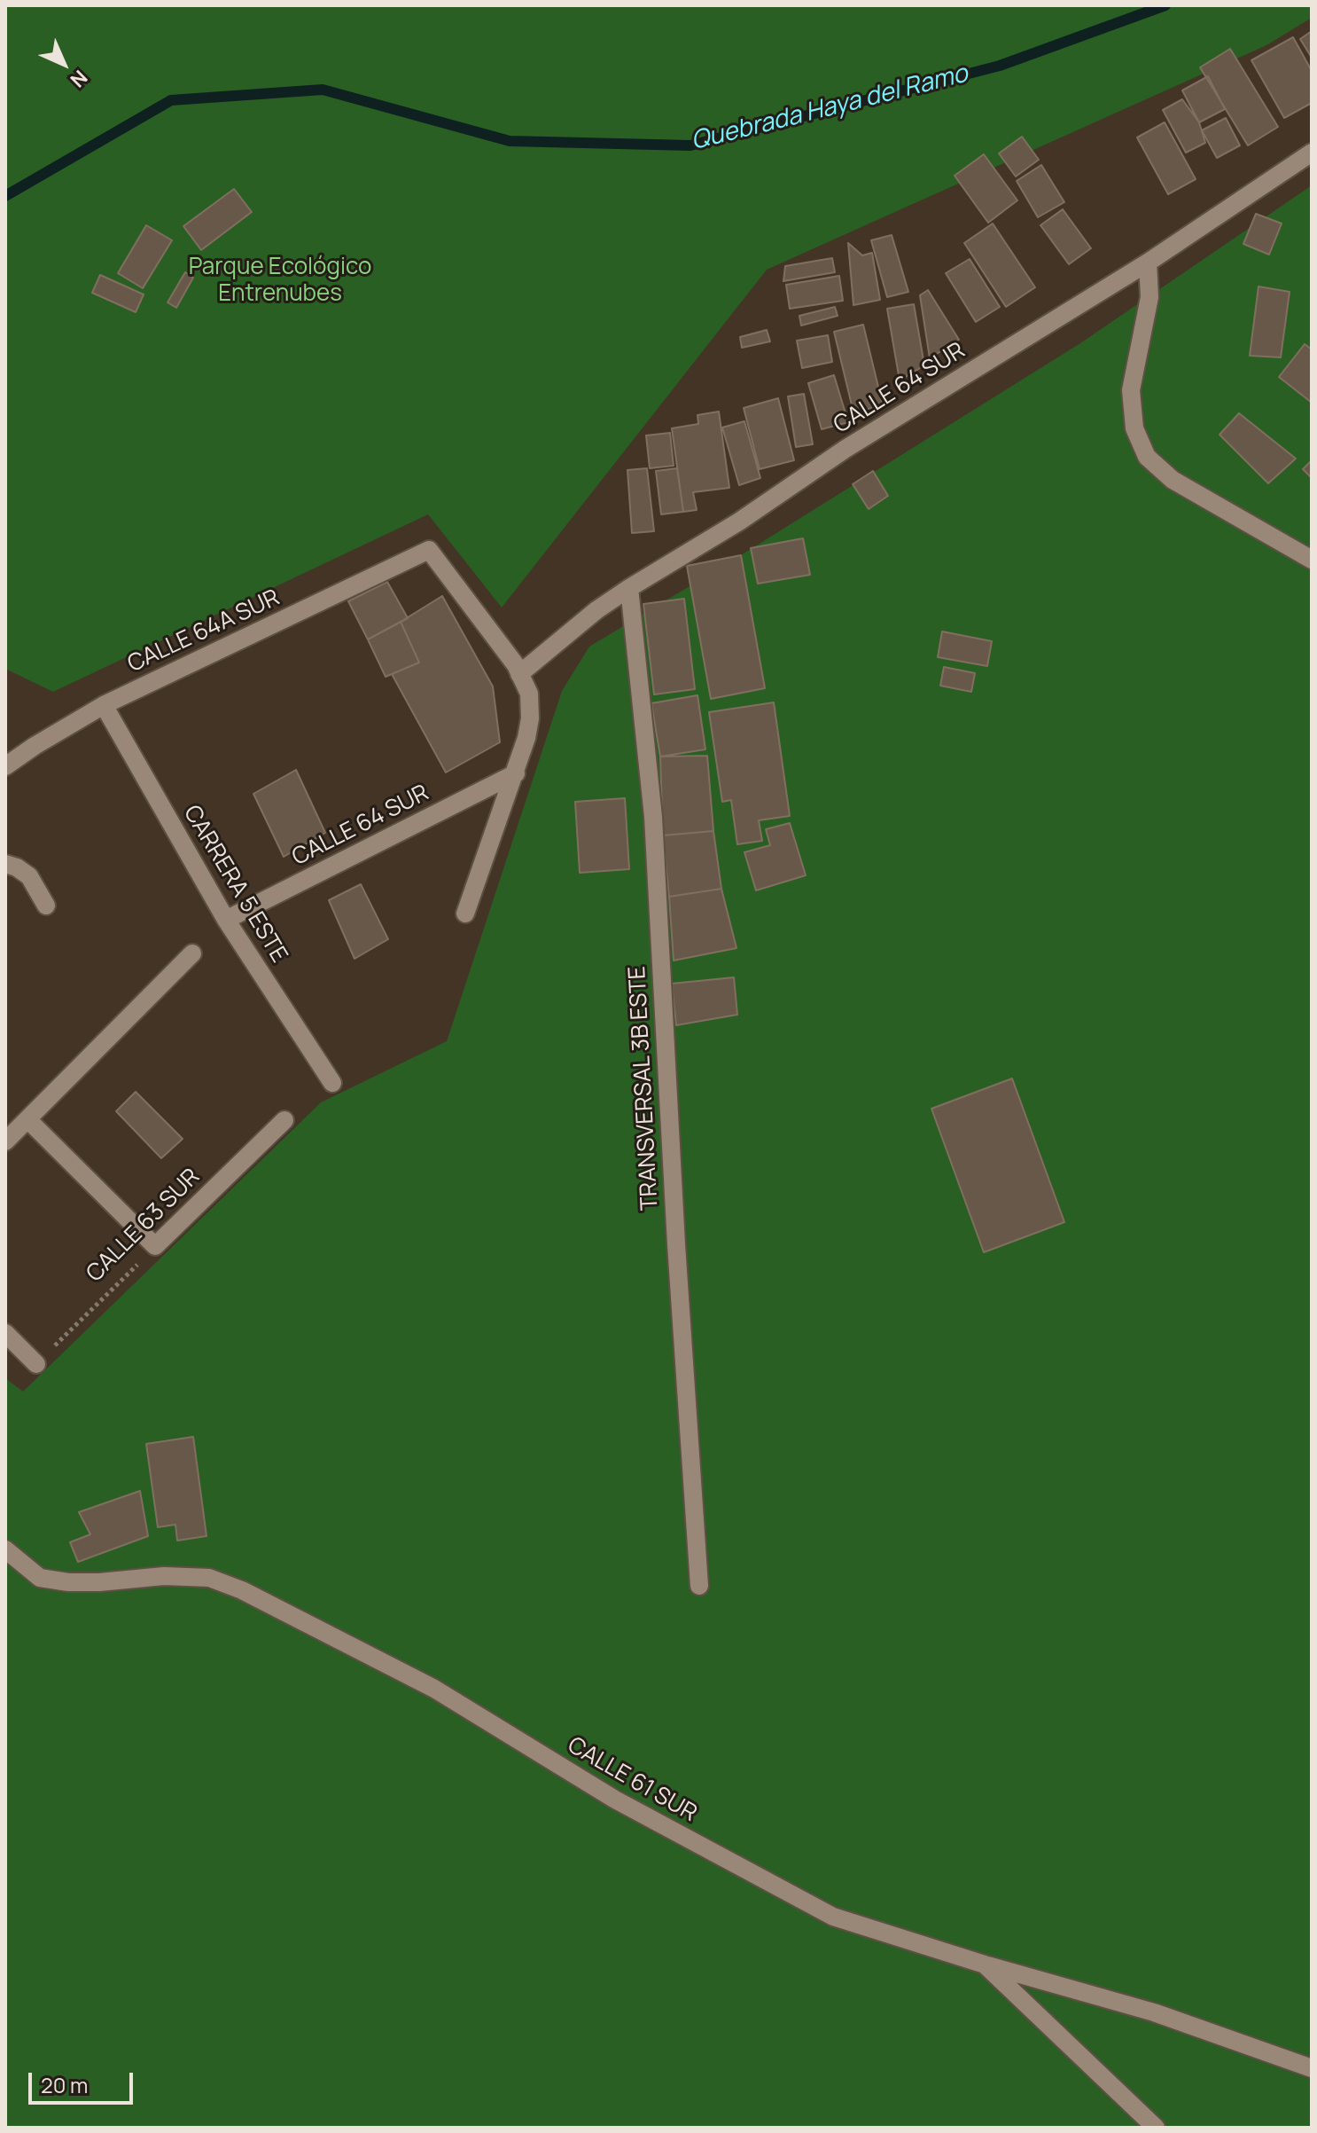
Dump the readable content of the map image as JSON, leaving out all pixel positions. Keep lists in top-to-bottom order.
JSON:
{
  "streets": {
    "street": [
      "CALLE 64 SUR",
      "CALLE 64A SUR",
      "CARRERA 5 ESTE",
      "TRANSVERSAL 3B ESTE",
      "CALLE 63 SUR",
      "CALLE 61 SUR"
    ]
  },
  "crossings": [
    ["CALLE 64 SUR", "CALLE 64A SUR"],
    ["CALLE 64 SUR", "CARRERA 5 ESTE"],
    ["CALLE 64 SUR", "TRANSVERSAL 3B ESTE"],
    ["CALLE 64A SUR", "CARRERA 5 ESTE"]
  ],
  "water": ["Quebrada Haya del Ramo"],
  "parks": ["Parque Ecológico Entrenubes"],
  "scale_bar": "20 m",
  "north": "bottom right"
}
